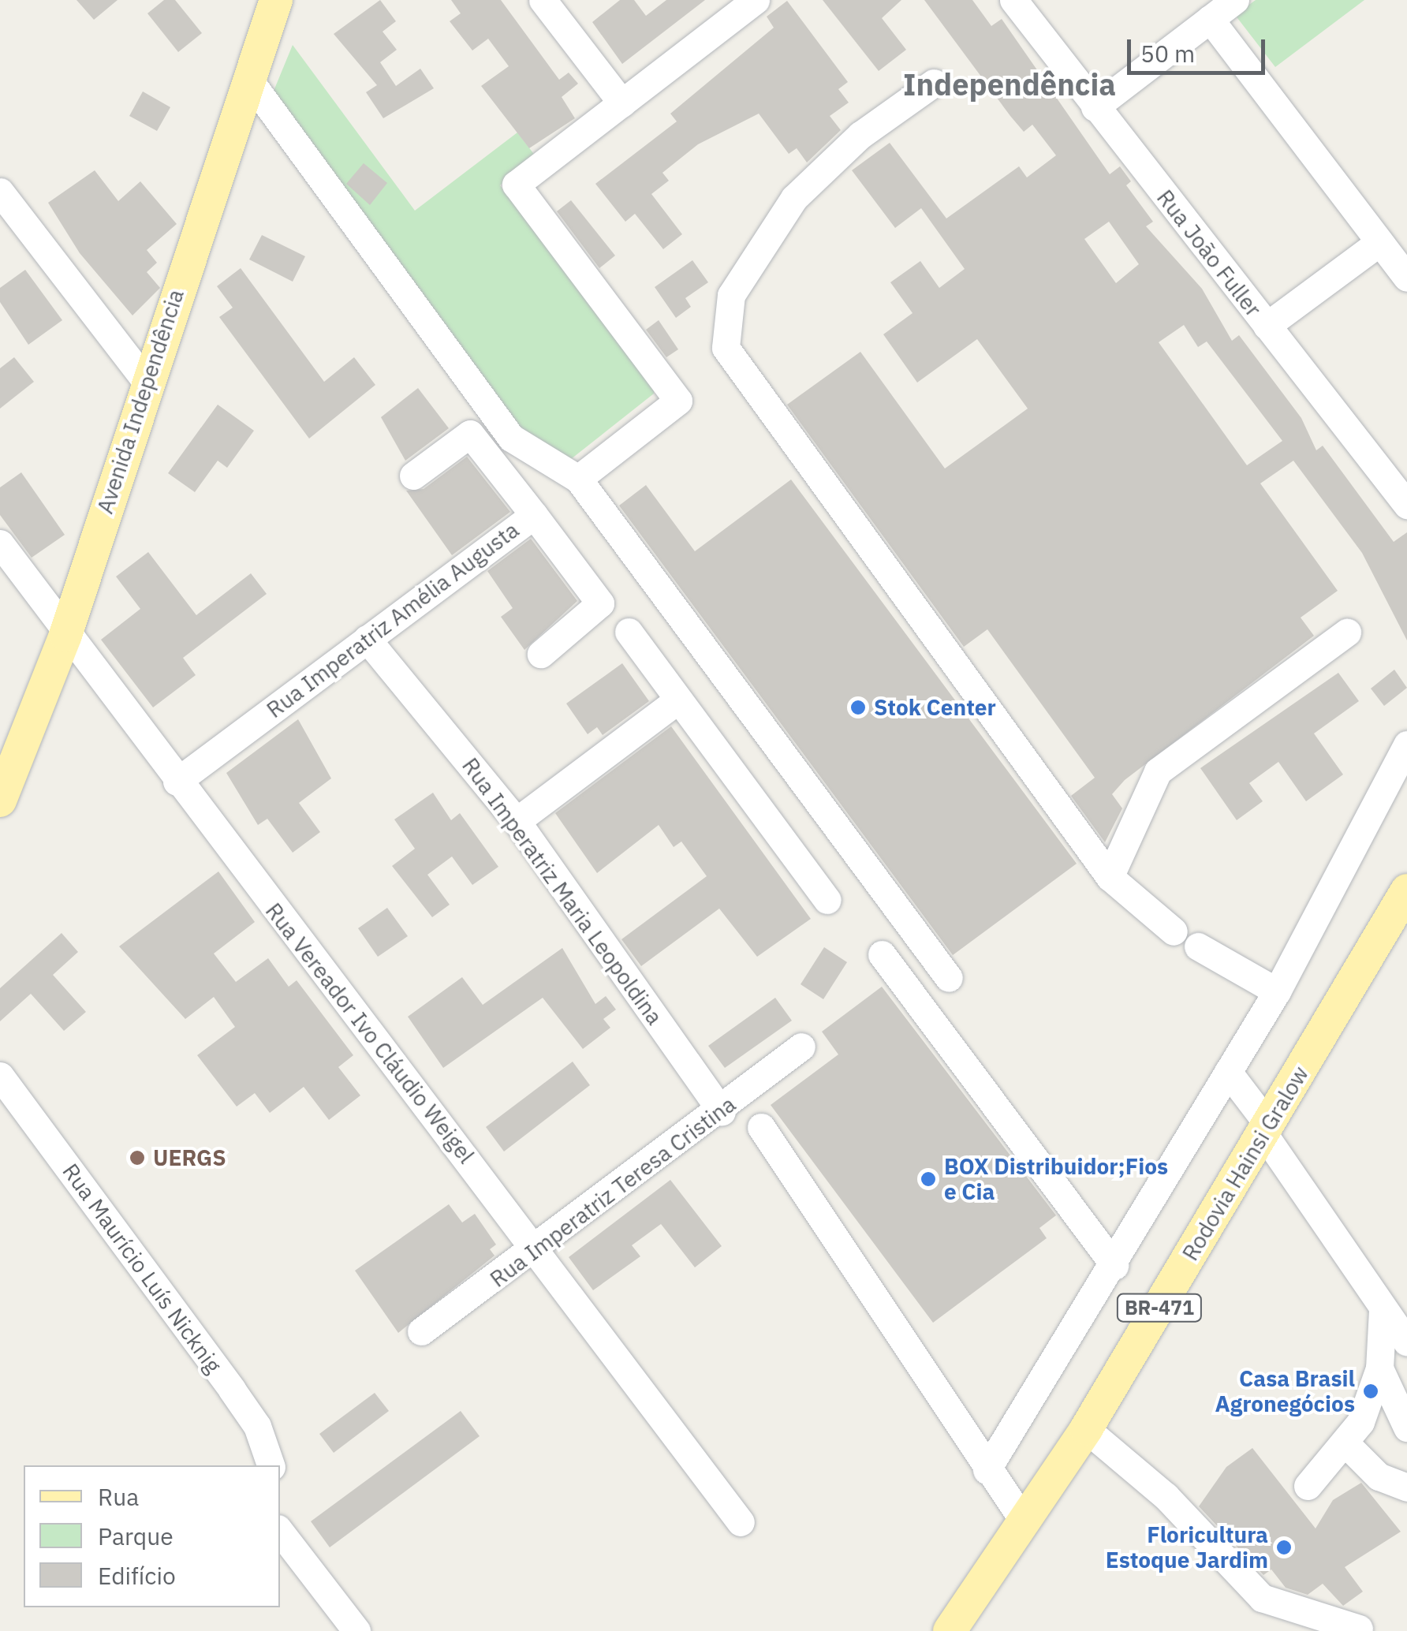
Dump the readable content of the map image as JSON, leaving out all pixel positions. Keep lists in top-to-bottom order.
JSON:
{
  "streets": {
    "main road": ["Avenida Independência", "Rodovia Hainsi Gralow", "BR-471"],
    "street": [
      "Rua João Fuller",
      "Rua Imperatriz Amélia Augusta",
      "Rua Imperatriz Maria Leopoldina",
      "Rua Vereador Ivo Cláudio Weigel",
      "Rua Imperatriz Teresa Cristina",
      "Rua Maurício Luís Nicknig"
    ]
  },
  "crossings": [
    ["Avenida Independência", "Rua Vereador Ivo Cláudio Weigel"],
    ["Rua Imperatriz Amélia Augusta", "Rua Imperatriz Maria Leopoldina"],
    ["Rua Imperatriz Amélia Augusta", "Rua Vereador Ivo Cláudio Weigel"],
    ["Rua Imperatriz Maria Leopoldina", "Rua Imperatriz Teresa Cristina"],
    ["Rua Vereador Ivo Cláudio Weigel", "Rua Imperatriz Teresa Cristina"]
  ],
  "districts": ["Independência"],
  "places": [
    "Stok Center",
    "UERGS",
    "BOX Distribuidor;Fios e Cia",
    "Casa Brasil Agronegócios",
    "Floricultura Estoque Jardim"
  ],
  "legend": ["Rua", "Parque", "Edifício"],
  "scale_bar": "50 m"
}
